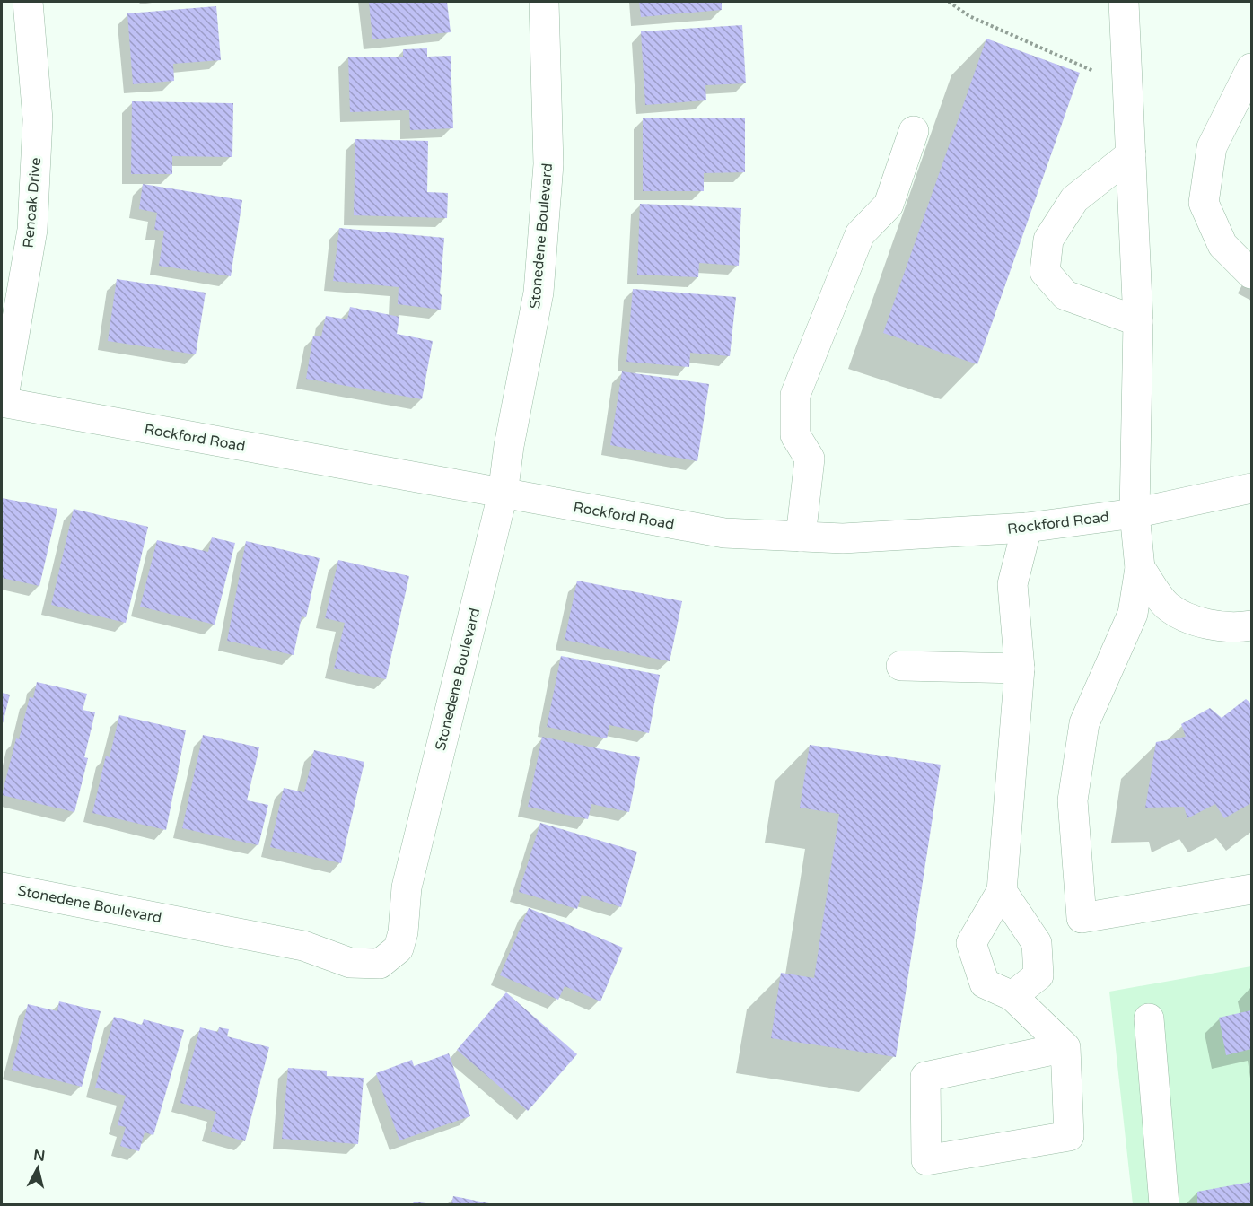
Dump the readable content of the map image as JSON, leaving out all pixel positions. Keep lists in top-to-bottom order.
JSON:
{
  "streets": {
    "street": ["Renoak Drive", "Stonedene Boulevard", "Rockford Road"]
  },
  "crossings": [
    ["Renoak Drive", "Rockford Road"],
    ["Stonedene Boulevard", "Rockford Road"]
  ],
  "north": "top"
}
